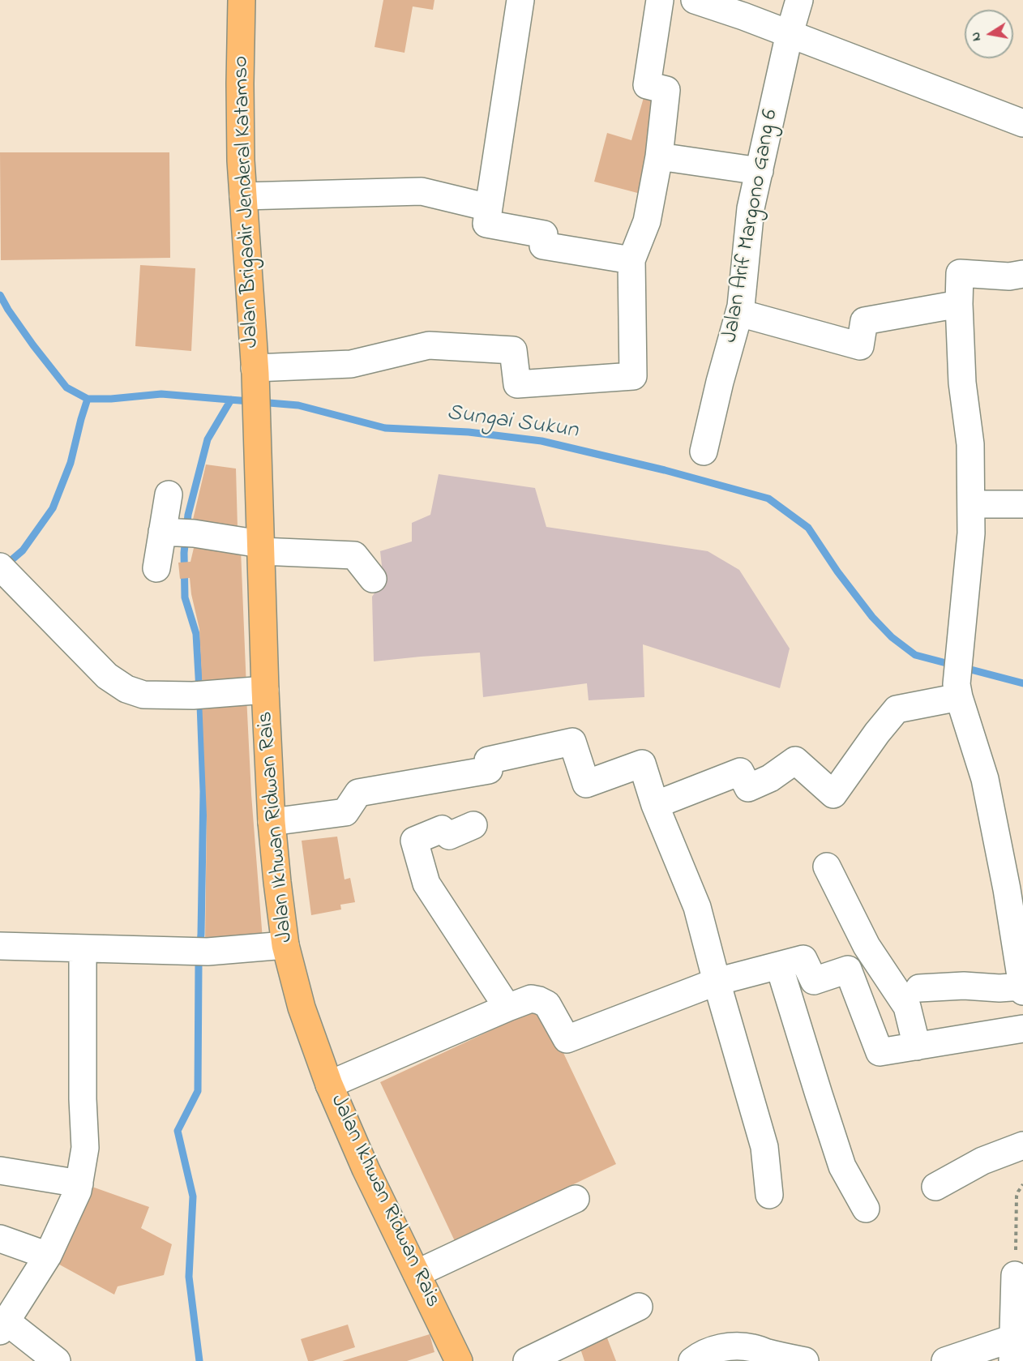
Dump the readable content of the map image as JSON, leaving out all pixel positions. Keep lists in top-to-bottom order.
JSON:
{
  "streets": {
    "main road": ["Jalan Brigadir Jenderal Katamso", "Jalan Ikhwan Ridwan Rais"],
    "street": ["Jalan Arif Margono Gang 6"]
  },
  "crossings": [
    ["Jalan Brigadir Jenderal Katamso", "Jalan Ikhwan Ridwan Rais"]
  ],
  "water": ["Sungai Sukun"],
  "north": "left"
}
